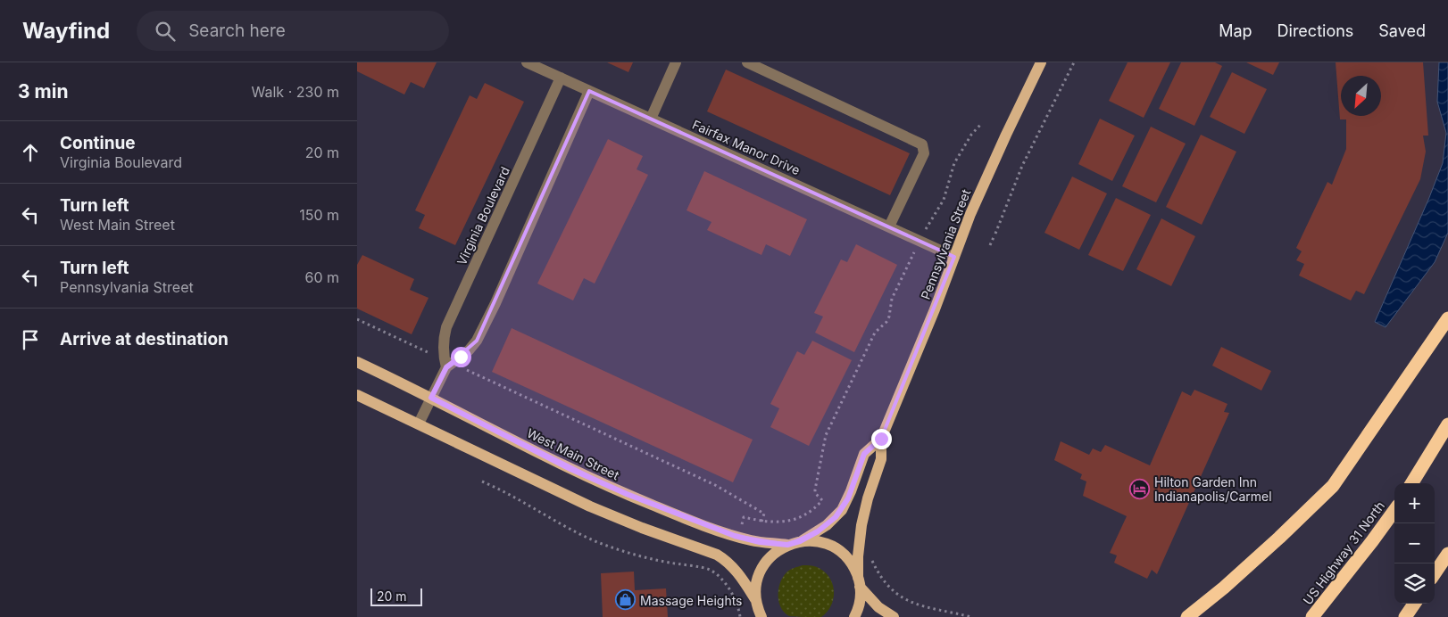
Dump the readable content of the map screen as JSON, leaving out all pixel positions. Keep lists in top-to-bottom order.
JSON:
{
  "streets": {
    "highway": ["US Highway 31 North"],
    "main road": ["Pennsylvania Street", "West Main Street"],
    "street": ["Fairfax Manor Drive", "Virginia Boulevard"]
  },
  "crossings": [
    ["Fairfax Manor Drive", "Virginia Boulevard"],
    ["Fairfax Manor Drive", "Pennsylvania Street"]
  ],
  "places": {
    "hotel": ["Hilton Garden Inn Indianapolis/Carmel"],
    "shop": ["Massage Heights"]
  },
  "scale_bar": "20 m",
  "north": "bottom left",
  "page": {
    "header": "Wayfind",
    "search": "Search here",
    "nav": ["Map", "Directions", "Saved"],
    "heading": ["3 min", "Walk · 230 m"],
    "list": [
      ["Continue", "Virginia Boulevard", "20 m"],
      ["Turn left", "West Main Street", "150 m"],
      ["Turn left", "Pennsylvania Street", "60 m"],
      "Arrive at destination"
    ],
    "map_buttons": ["+", "−"],
    "scale": "20 m"
  }
}
